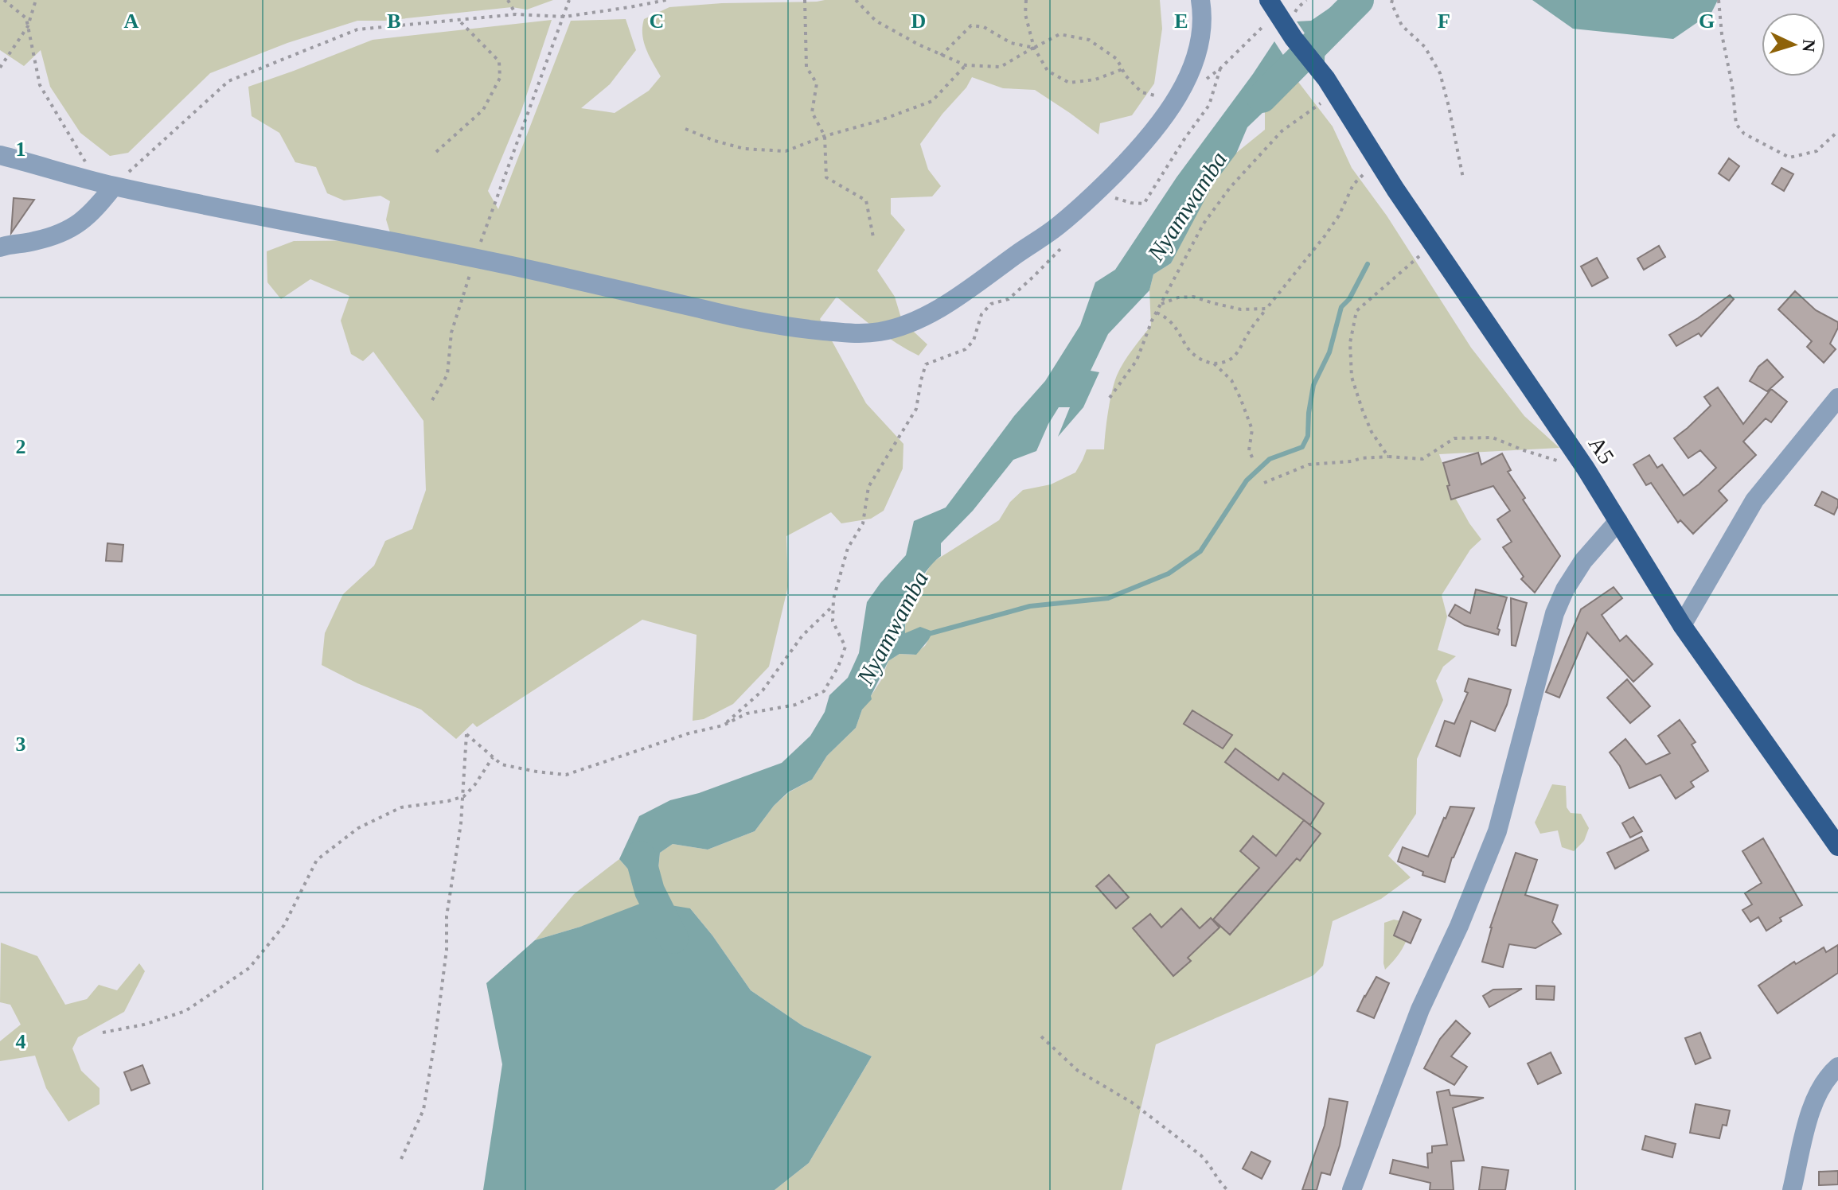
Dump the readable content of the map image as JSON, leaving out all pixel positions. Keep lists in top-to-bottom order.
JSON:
{
  "streets": {
    "highway": ["A5"]
  },
  "water": ["Nyamwamba"],
  "north": "right",
  "grid": {
    "columns": [
      "A",
      "B",
      "C",
      "D",
      "E",
      "F",
      "G"
    ],
    "rows": [
      "1",
      "2",
      "3",
      "4"
    ]
  }
}
